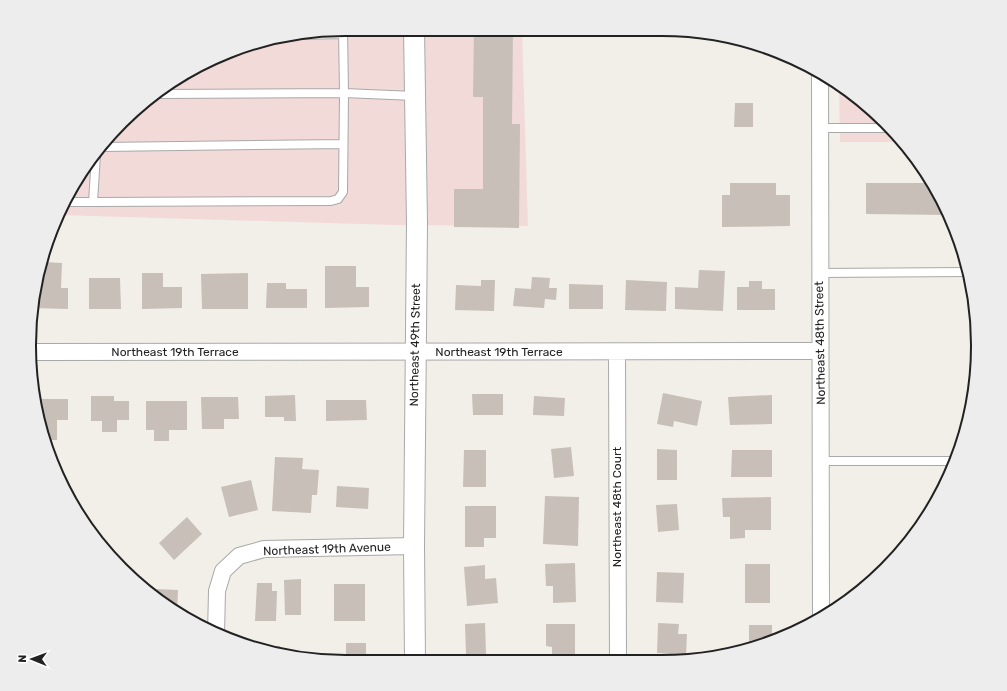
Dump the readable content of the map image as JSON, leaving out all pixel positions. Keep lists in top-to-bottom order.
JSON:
{
  "streets": {
    "street": [
      "Northeast 48th Street",
      "Northeast 49th Street",
      "Northeast 19th Terrace",
      "Northeast 48th Court",
      "Northeast 19th Avenue"
    ]
  },
  "crossings": [
    ["Northeast 48th Street", "Northeast 19th Terrace"],
    ["Northeast 49th Street", "Northeast 19th Terrace"],
    ["Northeast 49th Street", "Northeast 19th Avenue"],
    ["Northeast 19th Terrace", "Northeast 48th Court"]
  ],
  "north": "left"
}
